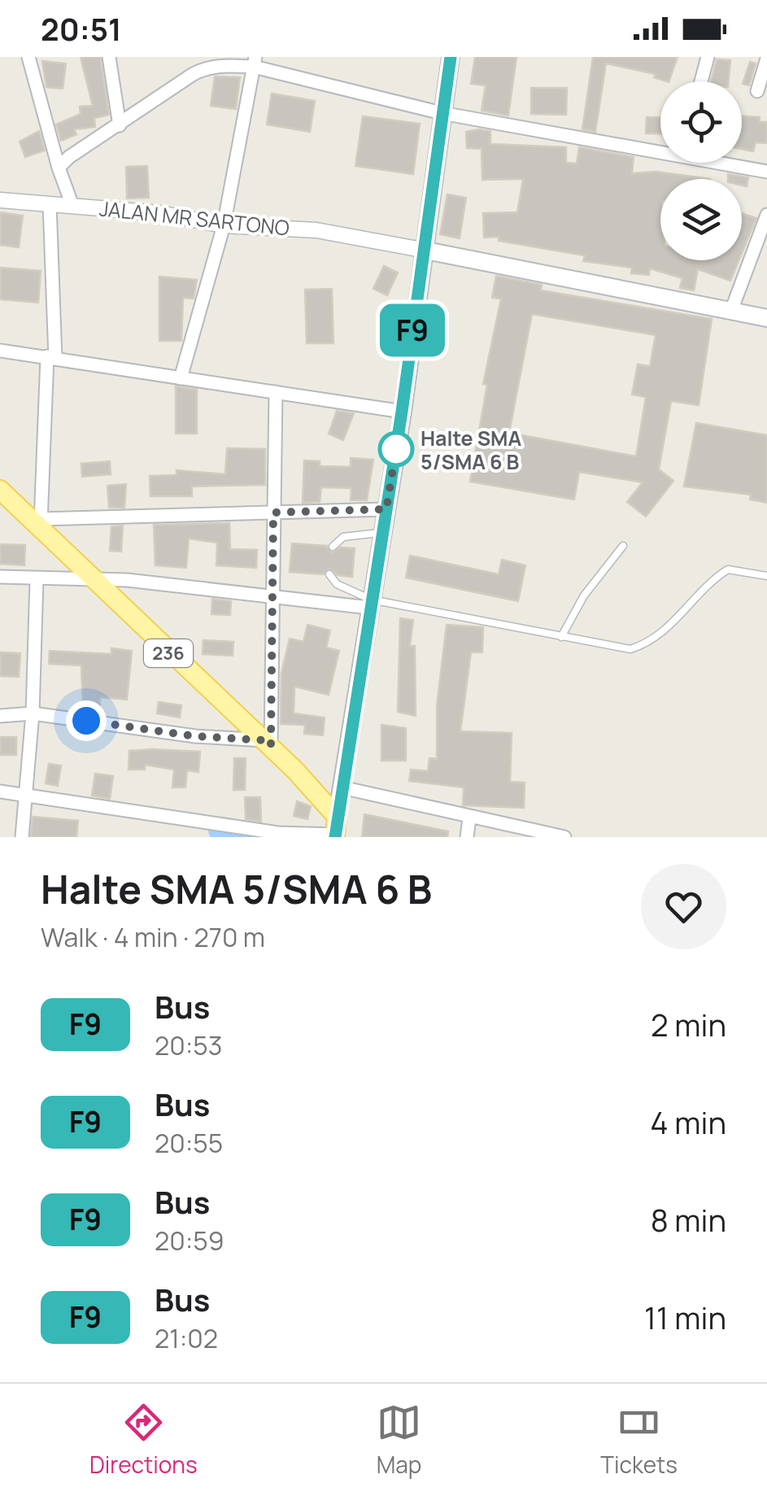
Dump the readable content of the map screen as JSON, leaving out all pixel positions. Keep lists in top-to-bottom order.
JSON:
{
  "streets": {
    "main road": ["236"],
    "street": ["JALAN MR SARTONO"]
  },
  "places": ["Halte SMA 5/SMA 6 B"],
  "lines": ["bus line F9"],
  "page": {
    "status": "20:51",
    "on_map": "F9",
    "heading": ["Halte SMA 5/SMA 6 B", "Walk · 4 min · 270 m"],
    "list": [
      {
        "mark": "F9",
        "name": "Bus",
        "note": "20:53",
        "value": "2 min"
      },
      {
        "mark": "F9",
        "name": "Bus",
        "note": "20:55",
        "value": "4 min"
      },
      {
        "mark": "F9",
        "name": "Bus",
        "note": "20:59",
        "value": "8 min"
      },
      {
        "mark": "F9",
        "name": "Bus",
        "note": "21:02",
        "value": "11 min"
      }
    ],
    "tabs": ["Directions", "Map", "Tickets"]
  }
}
